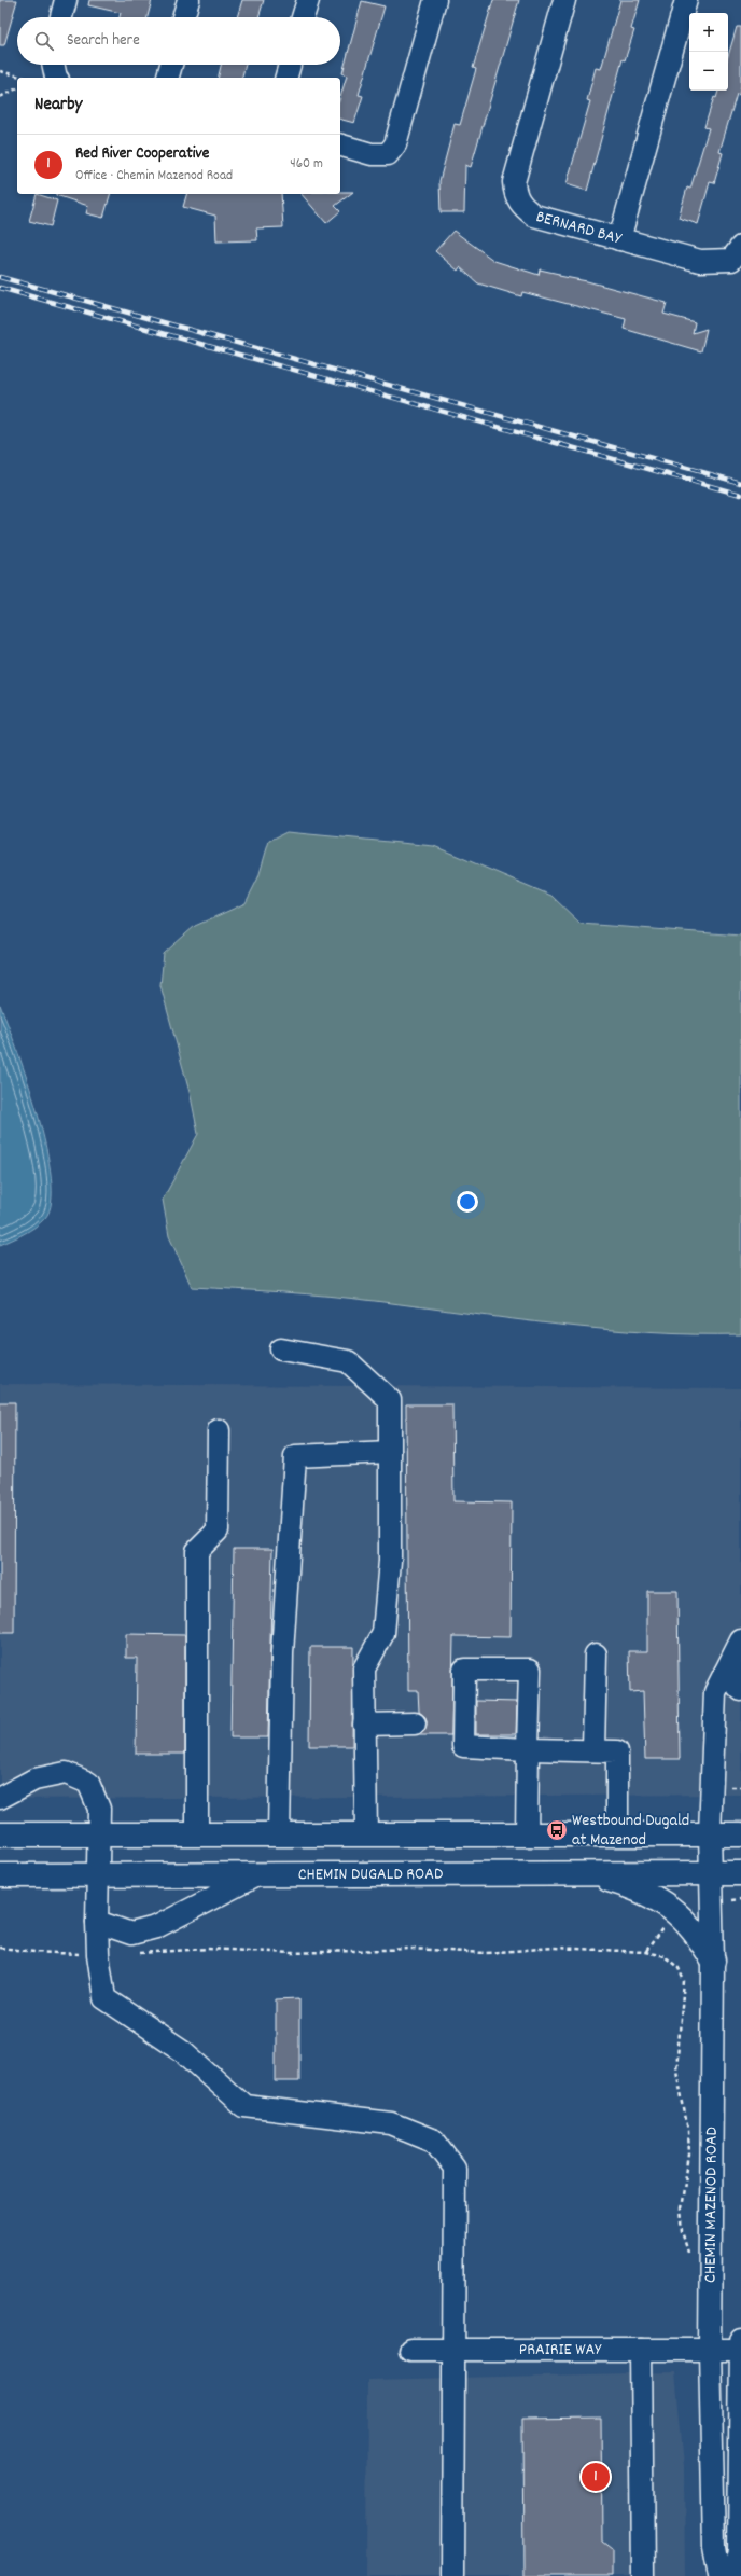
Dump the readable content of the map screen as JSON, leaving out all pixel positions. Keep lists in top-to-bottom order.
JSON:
{
  "streets": {
    "main road": ["CHEMIN DUGALD ROAD"],
    "street": ["BERNARD BAY", "CHEMIN MAZENOD ROAD", "PRAIRIE WAY"]
  },
  "crossings": [
    ["CHEMIN DUGALD ROAD", "CHEMIN MAZENOD ROAD"],
    ["CHEMIN MAZENOD ROAD", "PRAIRIE WAY"]
  ],
  "places": {
    "bus stop": ["Westbound Dugald at Mazenod"]
  },
  "page": {
    "map_buttons": ["+", "−"],
    "search": "Search here",
    "heading": "Nearby",
    "list": [
      {
        "mark": "1",
        "name": "Red River Cooperative",
        "note": "Office · Chemin Mazenod Road",
        "value": "460 m"
      }
    ],
    "pins": "1"
  }
}
